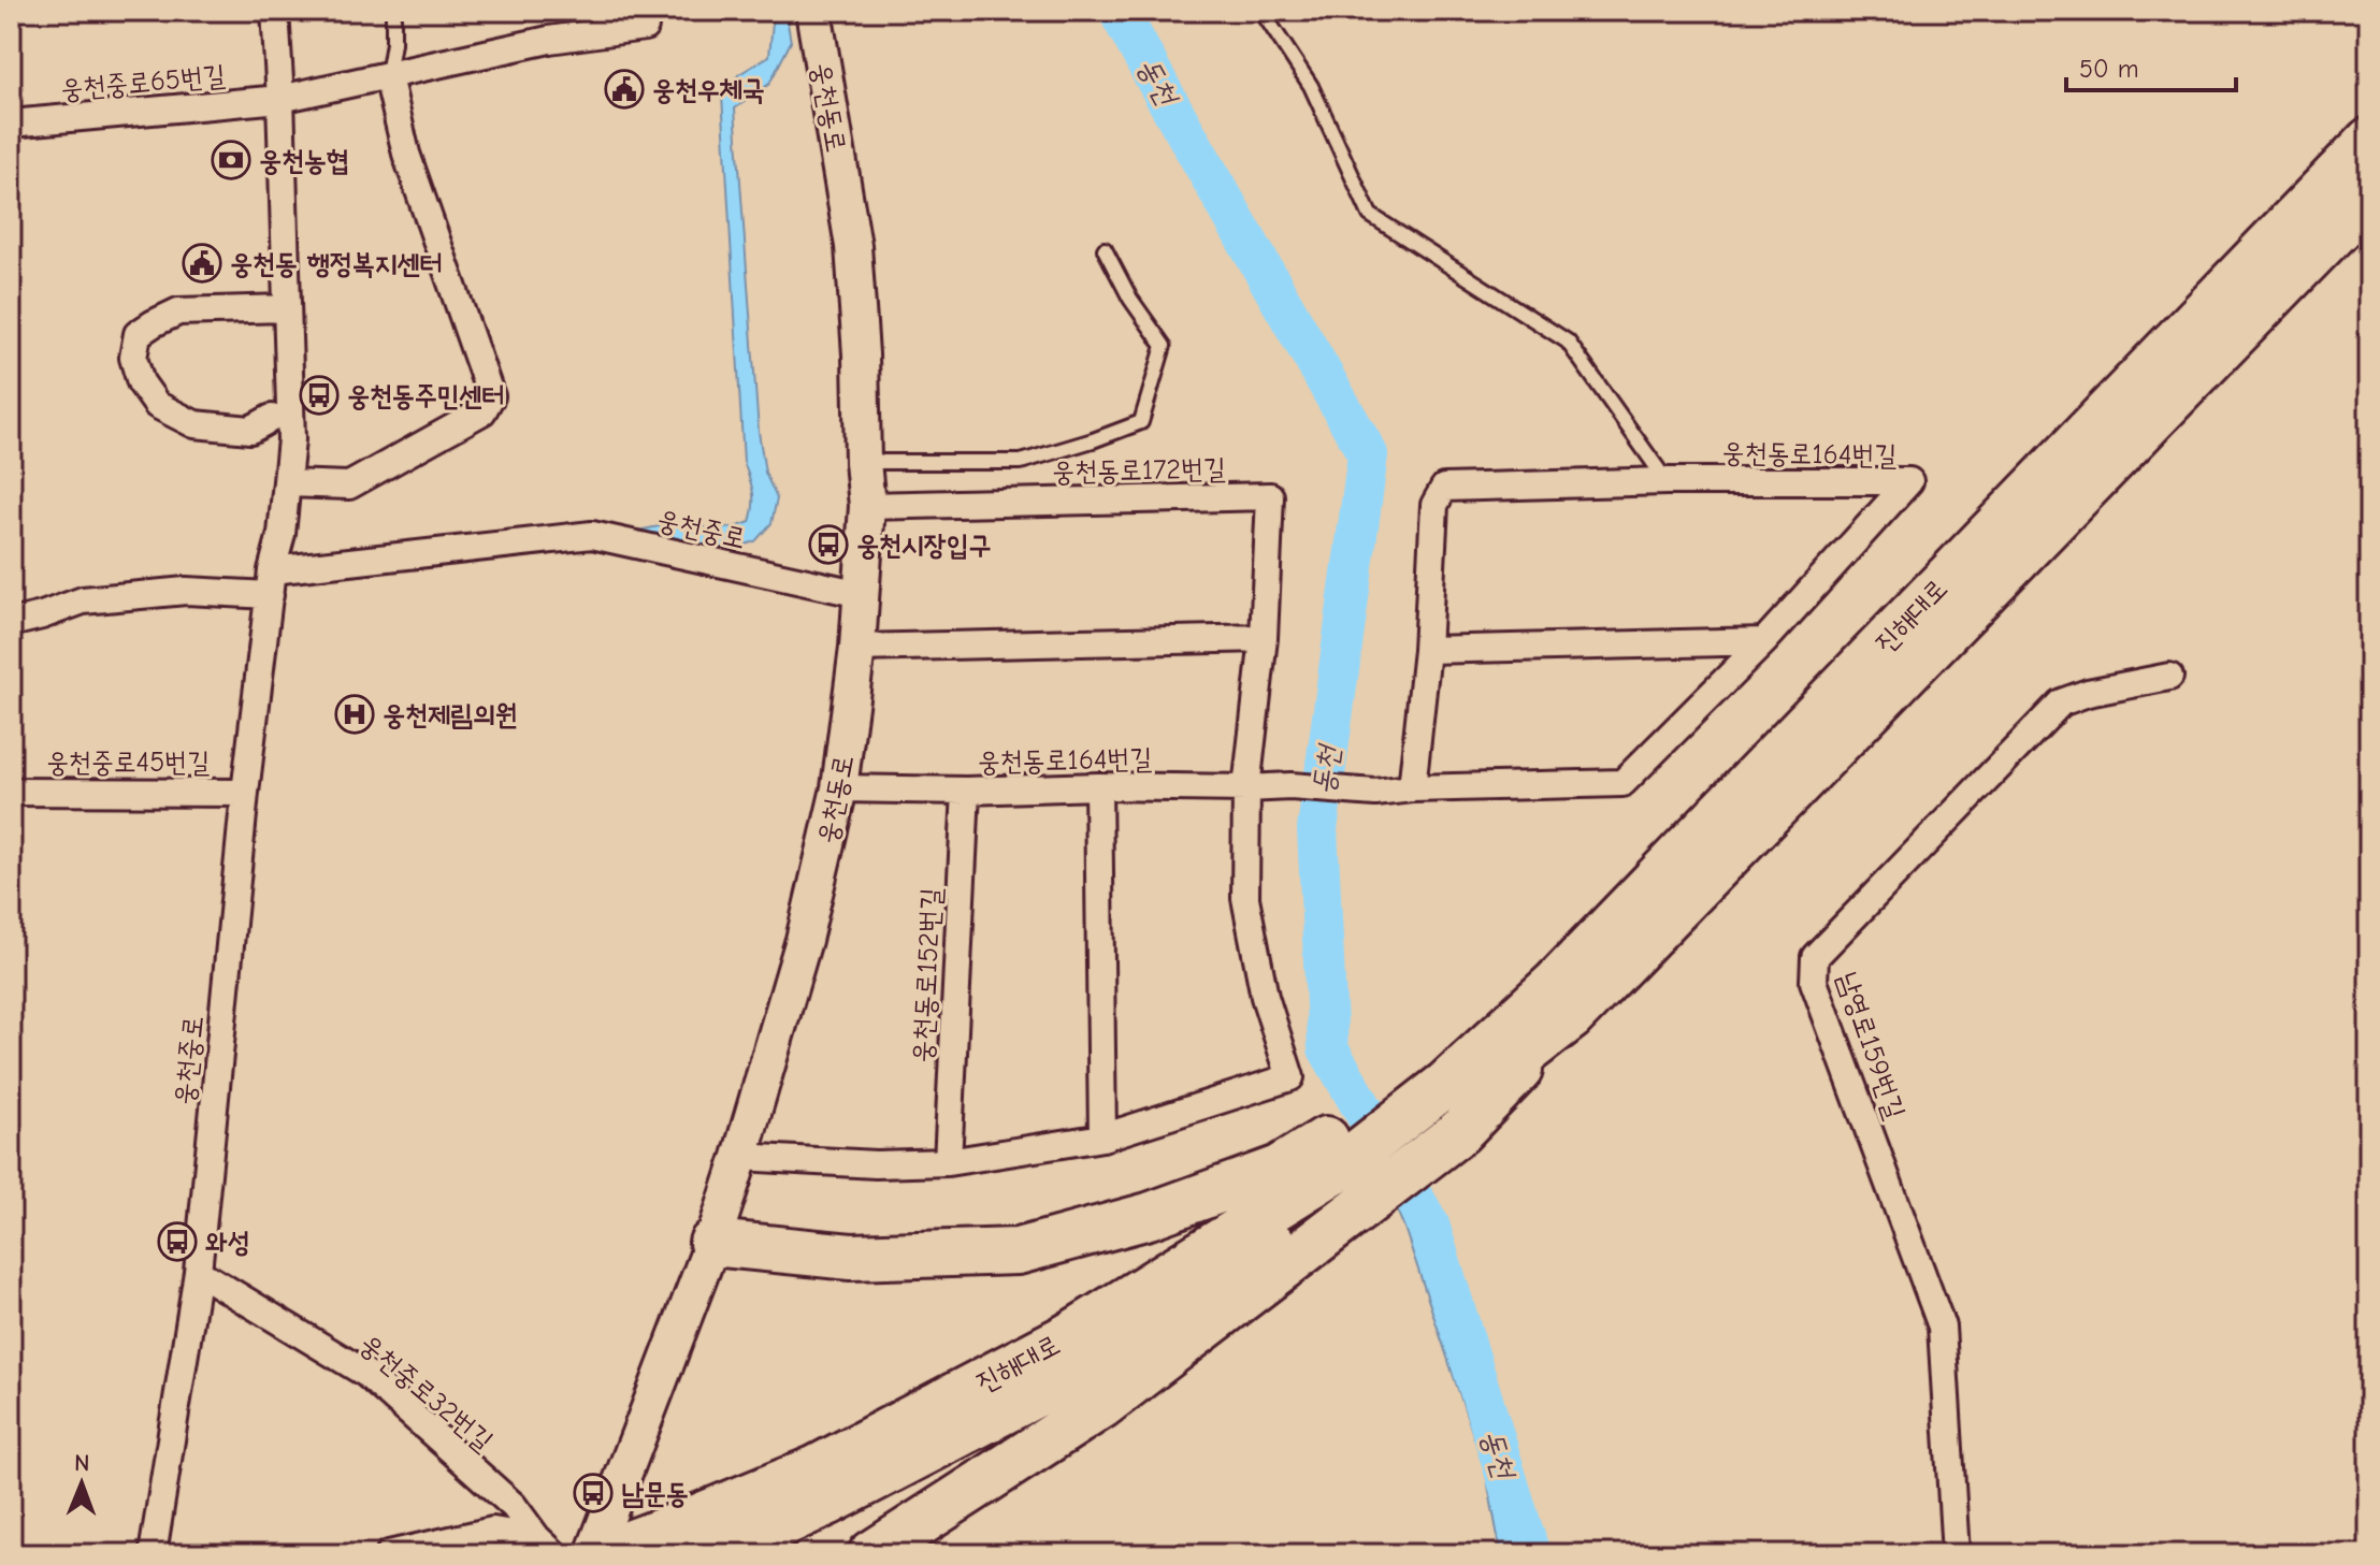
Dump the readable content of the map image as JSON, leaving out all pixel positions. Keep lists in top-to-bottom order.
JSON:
{
  "streets": {
    "highway": ["진해대로"],
    "main road": ["웅천동로"],
    "street": [
      "웅천중로65번길",
      "웅천동로164번길",
      "웅천동로172번길",
      "웅천중로",
      "웅천중로45번길",
      "웅천동로152번길",
      "남영로159번길",
      "웅천중로32번길"
    ]
  },
  "crossings": [
    ["웅천중로65번길", "웅천중로"],
    ["웅천동로", "웅천동로164번길"],
    ["웅천동로", "웅천동로172번길"],
    ["웅천동로", "웅천중로"],
    ["웅천동로164번길", "웅천동로172번길"],
    ["웅천동로164번길", "웅천동로152번길"],
    ["웅천중로", "웅천중로45번길"],
    ["웅천중로", "웅천중로32번길"]
  ],
  "water": ["동천"],
  "places": {
    "public building": ["웅천우체국", "웅천동 행정복지센터"],
    "bank": ["웅천농협"],
    "bus stop": [
      "웅천동주민센터",
      "웅천시장입구",
      "와성",
      "남문동"
    ],
    "hospital": ["웅천제림의원"]
  },
  "scale_bar": "50 m",
  "north": "top"
}
